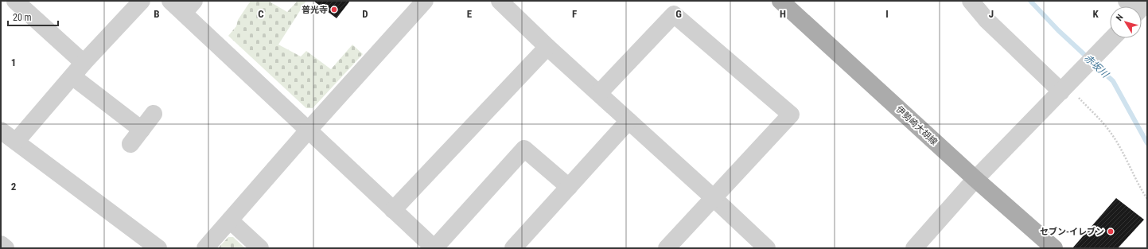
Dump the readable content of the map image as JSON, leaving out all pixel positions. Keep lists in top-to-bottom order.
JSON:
{
  "streets": {
    "main road": ["伊勢崎大胡線"]
  },
  "water": ["赤坂川"],
  "places": ["普光寺", "セブン-イレブン"],
  "scale_bar": "20 m",
  "north": "top left",
  "grid": {
    "columns": [
      "B",
      "C",
      "D",
      "E",
      "F",
      "G",
      "H",
      "I",
      "J",
      "K"
    ],
    "rows": ["1", "2"]
  }
}
